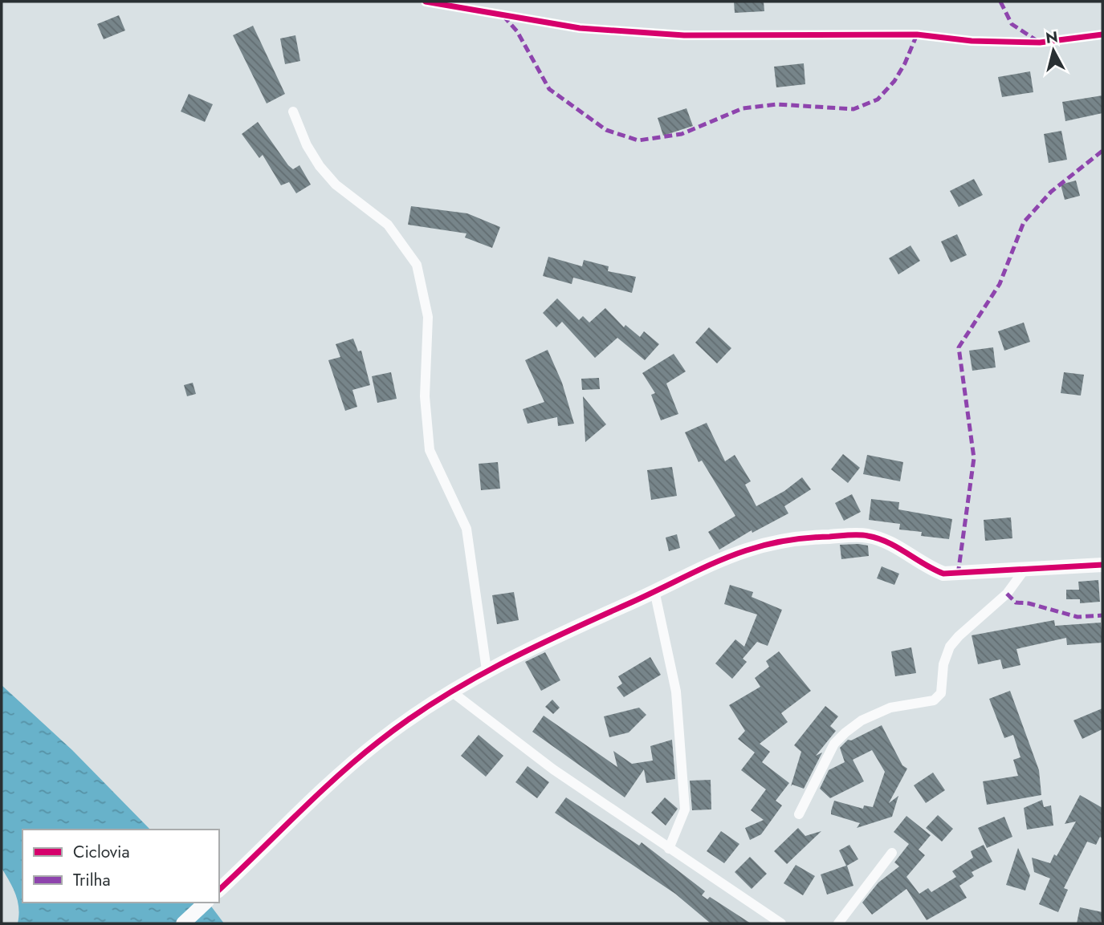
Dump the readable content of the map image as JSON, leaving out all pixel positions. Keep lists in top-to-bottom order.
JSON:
{
  "legend": ["Ciclovia", "Trilha"],
  "north": "top"
}
